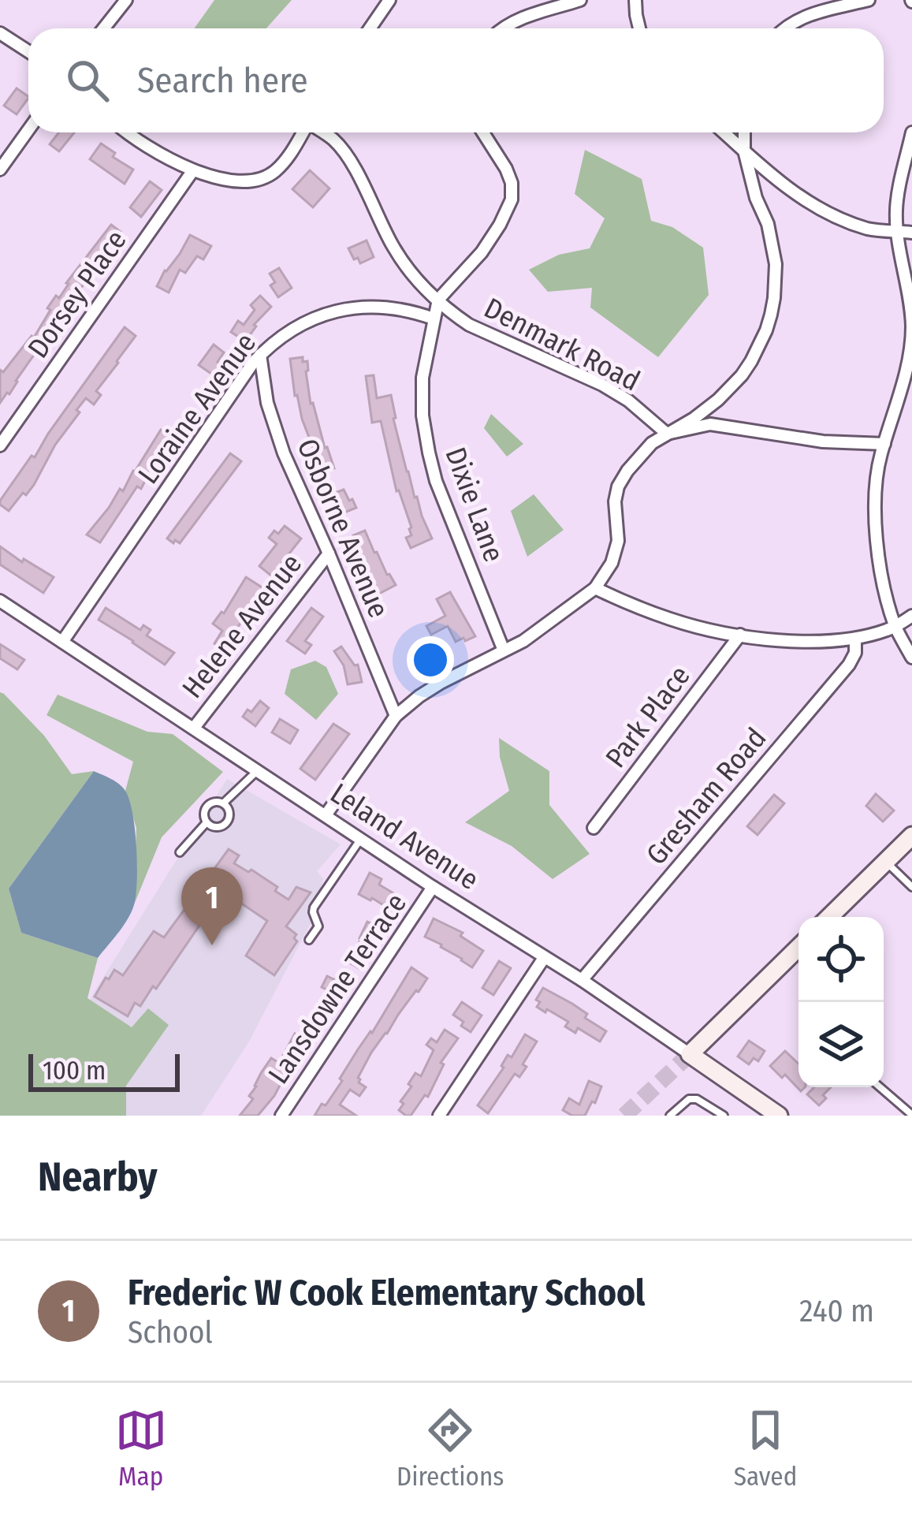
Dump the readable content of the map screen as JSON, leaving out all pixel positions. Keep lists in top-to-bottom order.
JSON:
{
  "streets": {
    "street": [
      "Dorsey Place",
      "Denmark Road",
      "Loraine Avenue",
      "Dixie Lane",
      "Osborne Avenue",
      "Helene Avenue",
      "Park Place",
      "Gresham Road",
      "Leland Avenue",
      "Lansdowne Terrace"
    ]
  },
  "crossings": [
    ["Denmark Road", "Dixie Lane"],
    ["Loraine Avenue", "Dixie Lane"],
    ["Loraine Avenue", "Osborne Avenue"],
    ["Loraine Avenue", "Leland Avenue"],
    ["Osborne Avenue", "Helene Avenue"],
    ["Helene Avenue", "Leland Avenue"],
    ["Gresham Road", "Leland Avenue"],
    ["Leland Avenue", "Lansdowne Terrace"]
  ],
  "scale_bar": "100 m",
  "page": {
    "search": "Search here",
    "pins": "1",
    "scale": "100 m",
    "heading": "Nearby",
    "list": [
      {
        "mark": "1",
        "name": "Frederic W Cook Elementary School",
        "note": "School",
        "value": "240 m"
      }
    ],
    "nav": ["Map", "Directions", "Saved"]
  }
}
